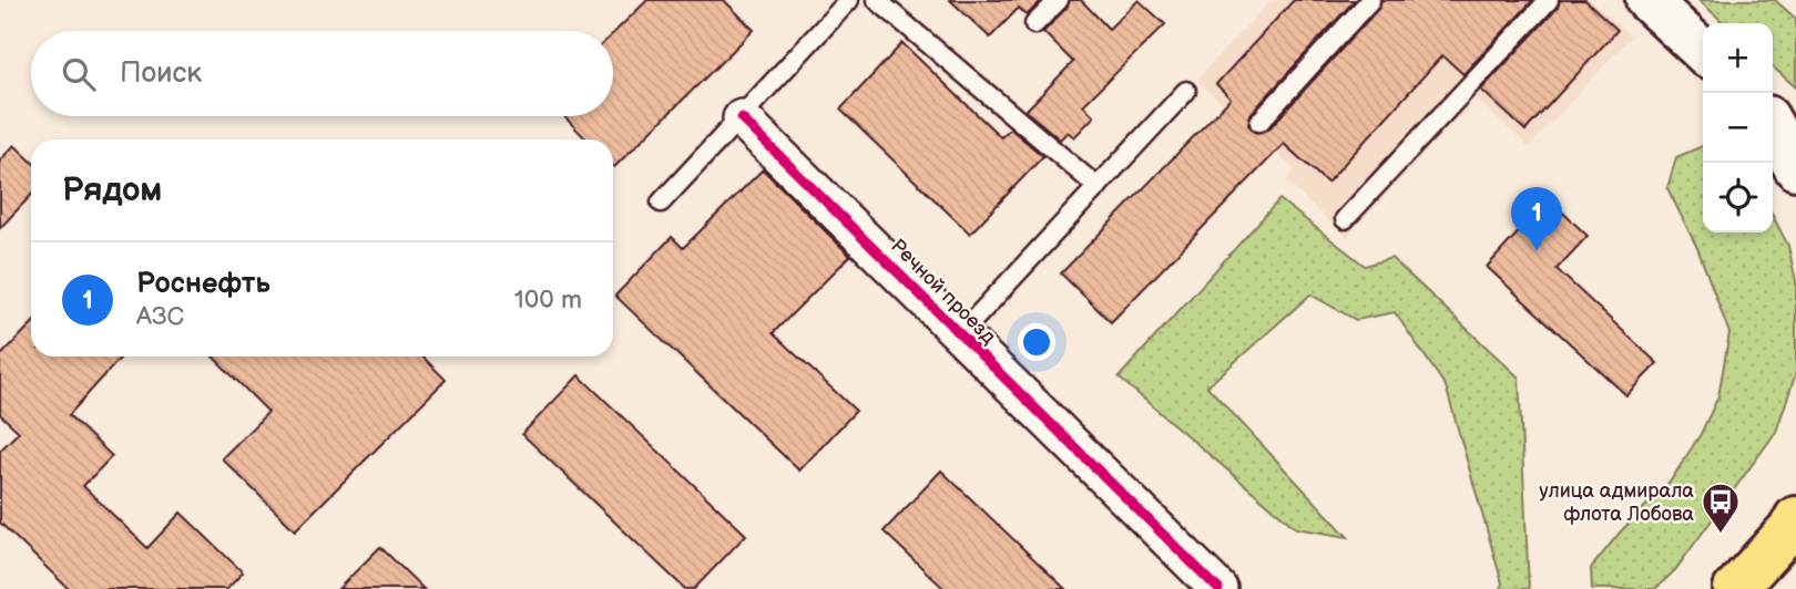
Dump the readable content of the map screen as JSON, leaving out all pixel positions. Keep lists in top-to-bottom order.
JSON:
{
  "streets": {
    "street": ["Речной проезд"]
  },
  "places": {
    "bus stop": ["улица адмирала флота Лобова"]
  },
  "page": {
    "map_buttons": ["+", "−"],
    "search": "Поиск",
    "heading": "Рядом",
    "pins": "1",
    "list": [
      {
        "mark": "1",
        "name": "Роснефть",
        "note": "АЗС",
        "value": "100 m"
      }
    ]
  }
}
